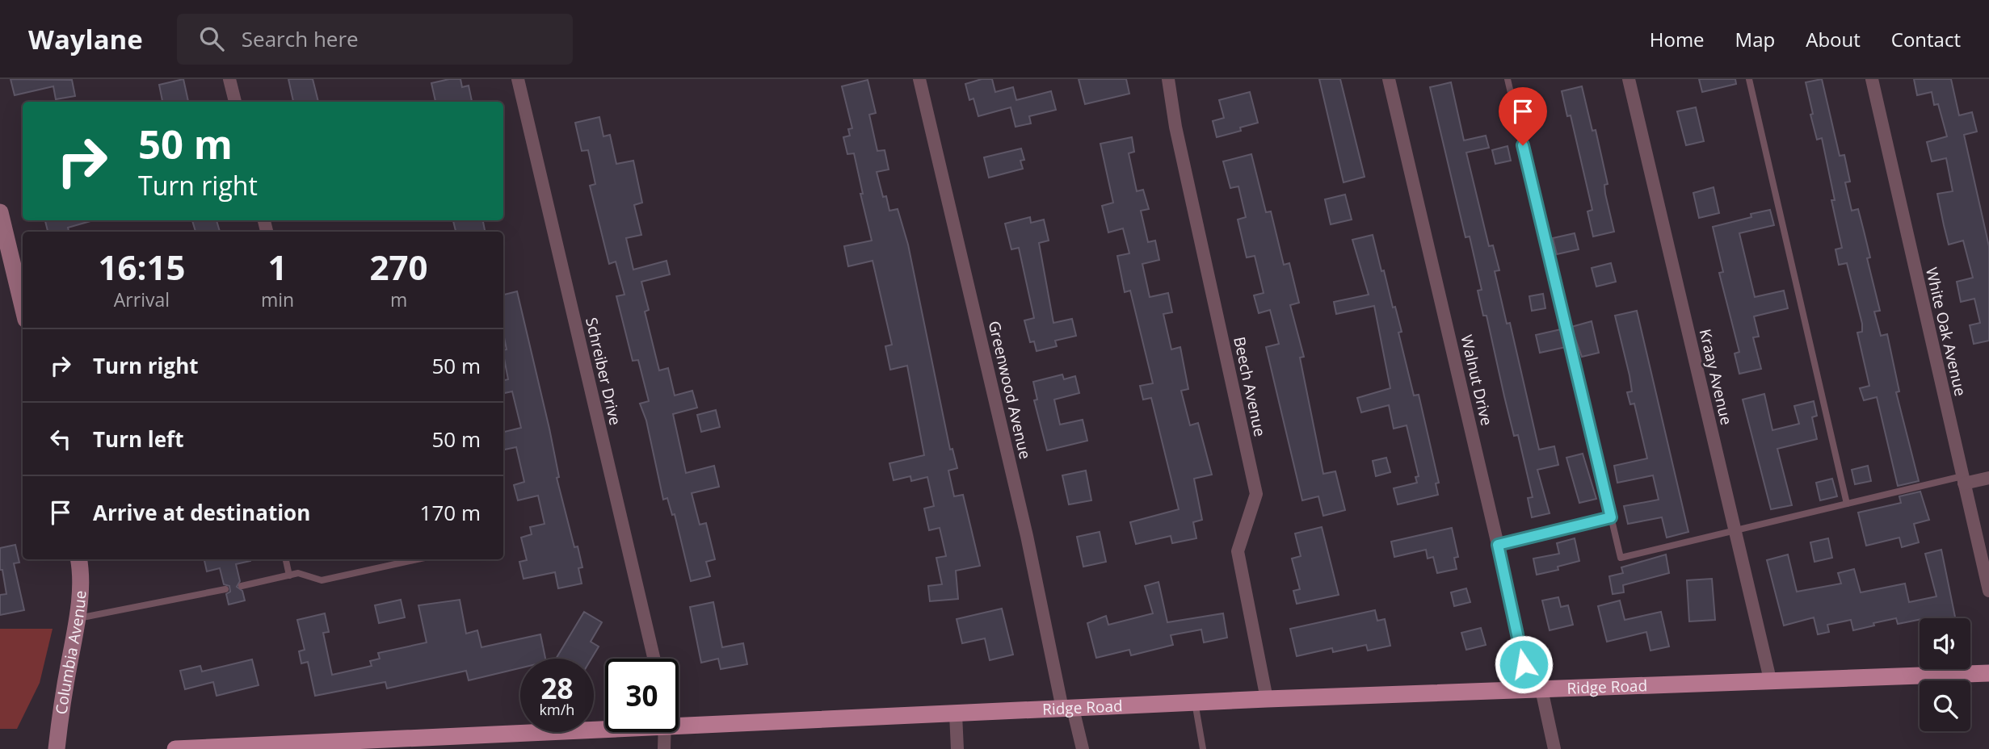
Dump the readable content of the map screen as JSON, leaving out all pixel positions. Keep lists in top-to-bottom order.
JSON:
{
  "streets": {
    "main road": ["Ridge Road"],
    "street": [
      "White Oak Avenue",
      "Schreiber Drive",
      "Kraay Avenue",
      "Walnut Drive",
      "Beech Avenue",
      "Greenwood Avenue",
      "Columbia Avenue"
    ]
  },
  "crossings": [
    ["Kraay Avenue", "Ridge Road"],
    ["Walnut Drive", "Ridge Road"],
    ["Beech Avenue", "Ridge Road"],
    ["Greenwood Avenue", "Ridge Road"]
  ],
  "page": {
    "header": "Waylane",
    "search": "Search here",
    "nav": [
      "Home",
      "Map",
      "About",
      "Contact"
    ],
    "turn": ["50 m", "Turn right"],
    "eta": [
      "16:15",
      "Arrival",
      "1",
      "min",
      "270",
      "m"
    ],
    "list": [
      {
        "name": "Turn right",
        "value": "50 m"
      },
      {
        "name": "Turn left",
        "value": "50 m"
      },
      {
        "name": "Arrive at destination",
        "value": "170 m"
      }
    ],
    "speed": "28 km/h",
    "limit": "30"
  }
}
